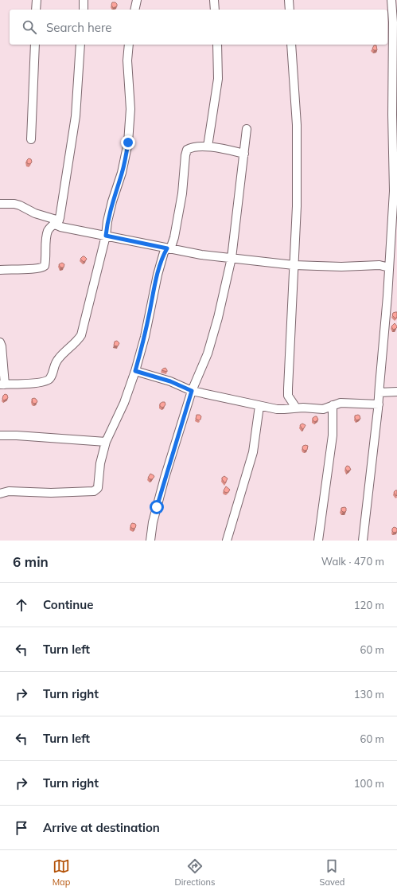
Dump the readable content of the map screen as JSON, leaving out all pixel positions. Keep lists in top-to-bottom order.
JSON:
{
  "page": {
    "search": "Search here",
    "heading": ["6 min", "Walk · 470 m"],
    "list": [
      ["Continue", "120 m"],
      ["Turn left", "60 m"],
      ["Turn right", "130 m"],
      ["Turn left", "60 m"],
      ["Turn right", "100 m"],
      "Arrive at destination"
    ],
    "nav": ["Map", "Directions", "Saved"]
  }
}
